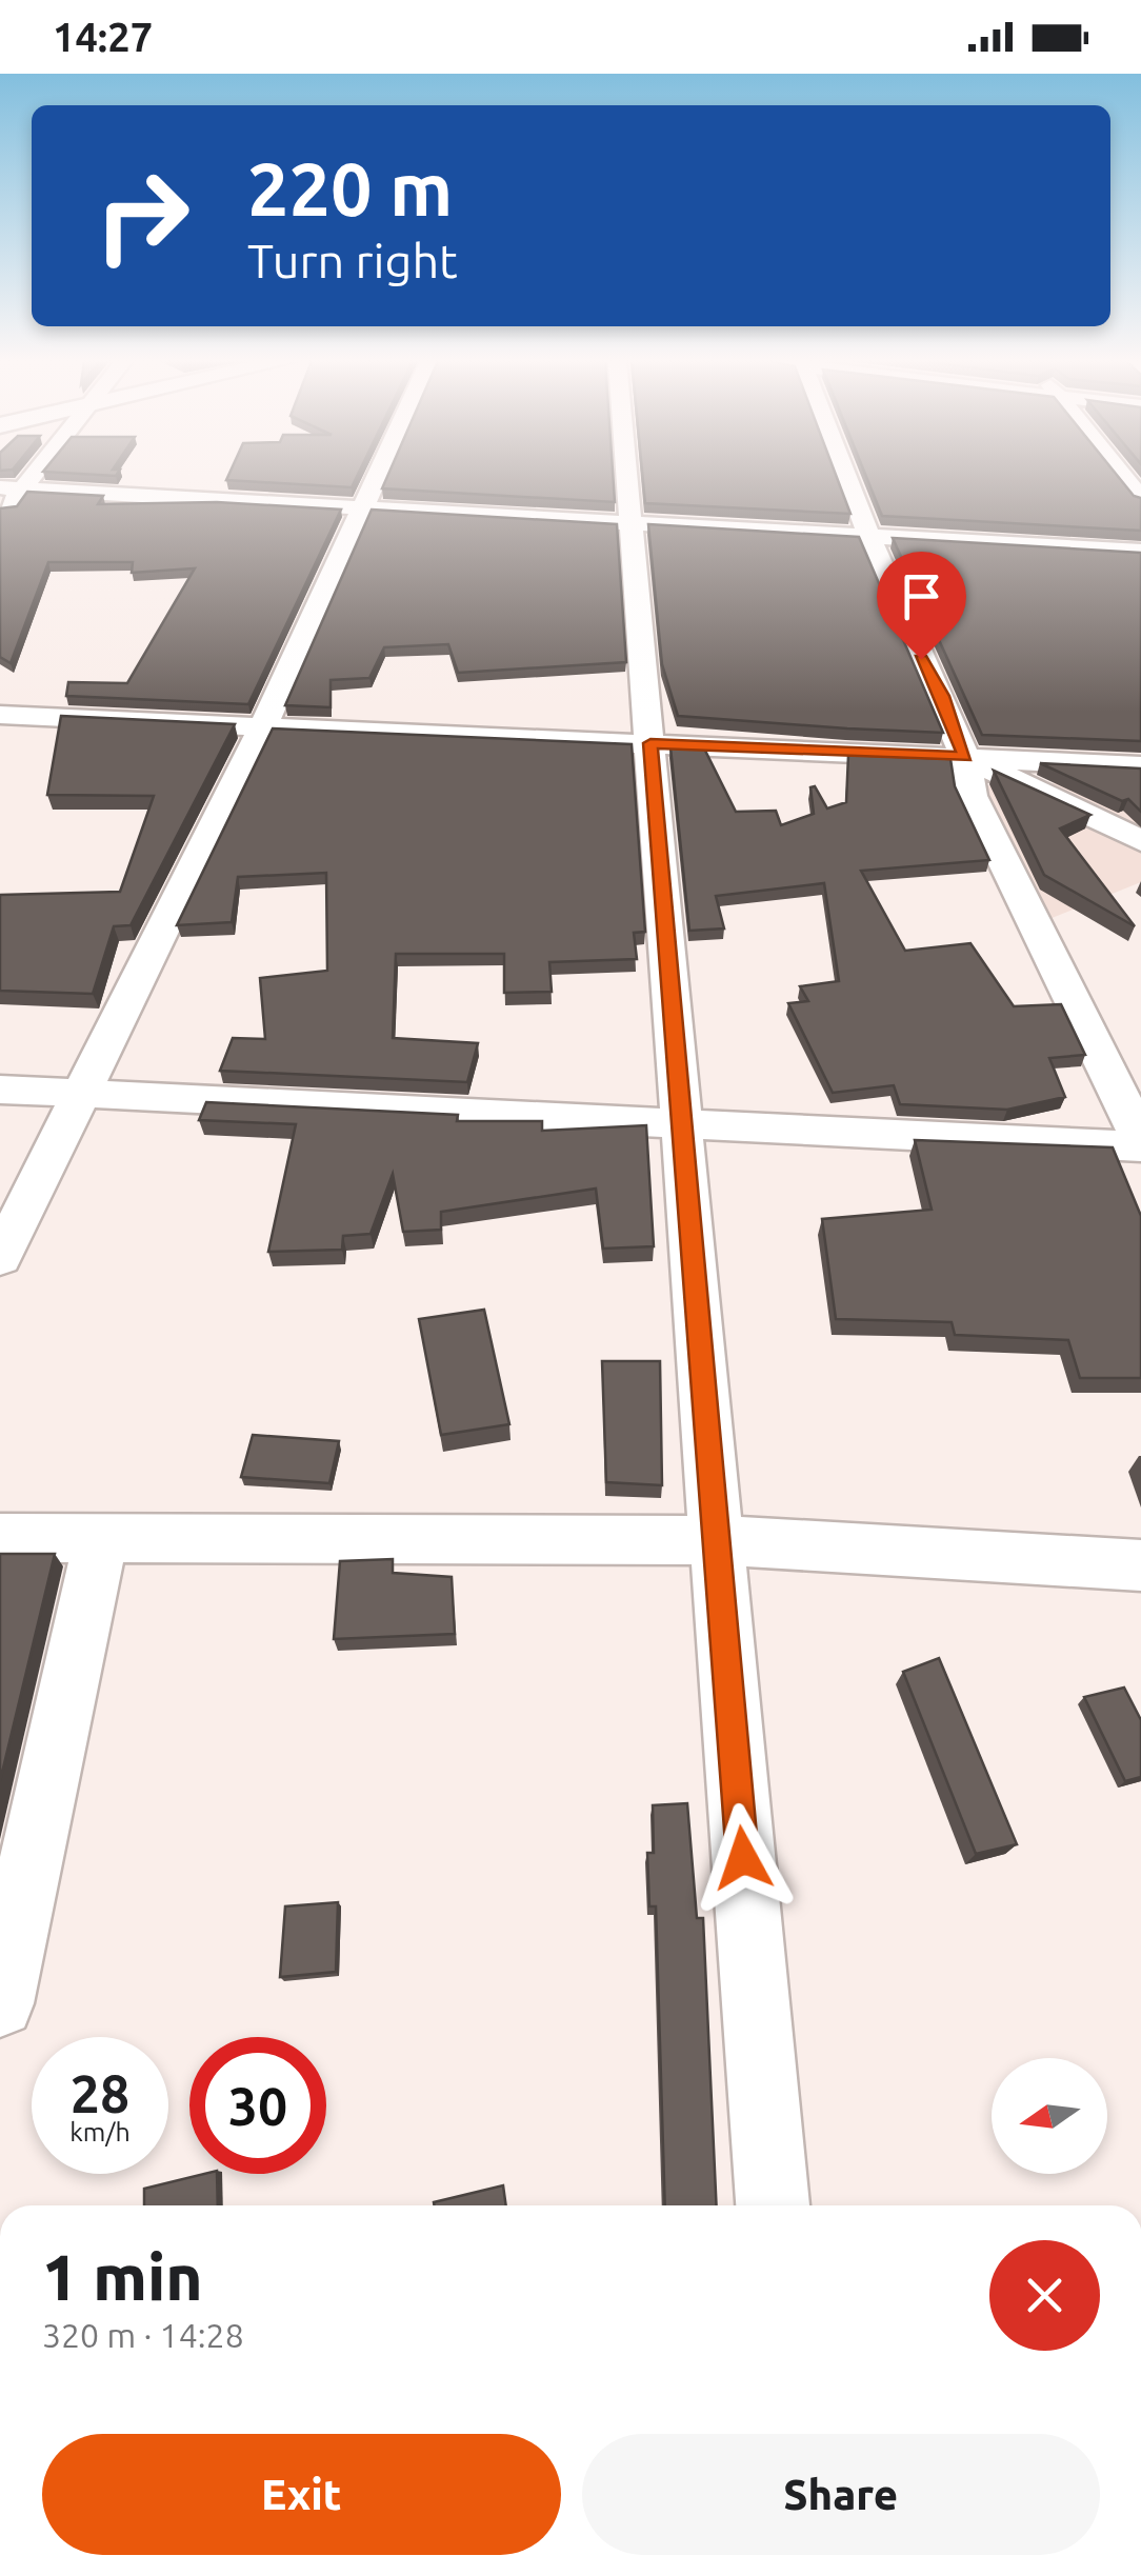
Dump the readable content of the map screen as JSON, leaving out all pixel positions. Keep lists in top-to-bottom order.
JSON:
{
  "north": "left",
  "page": {
    "status": "14:27",
    "turn": ["220 m", "Turn right"],
    "speed": "28 km/h",
    "limit": "30",
    "heading": ["1 min", "320 m · 14:28"],
    "buttons": ["Exit", "Share"]
  }
}
